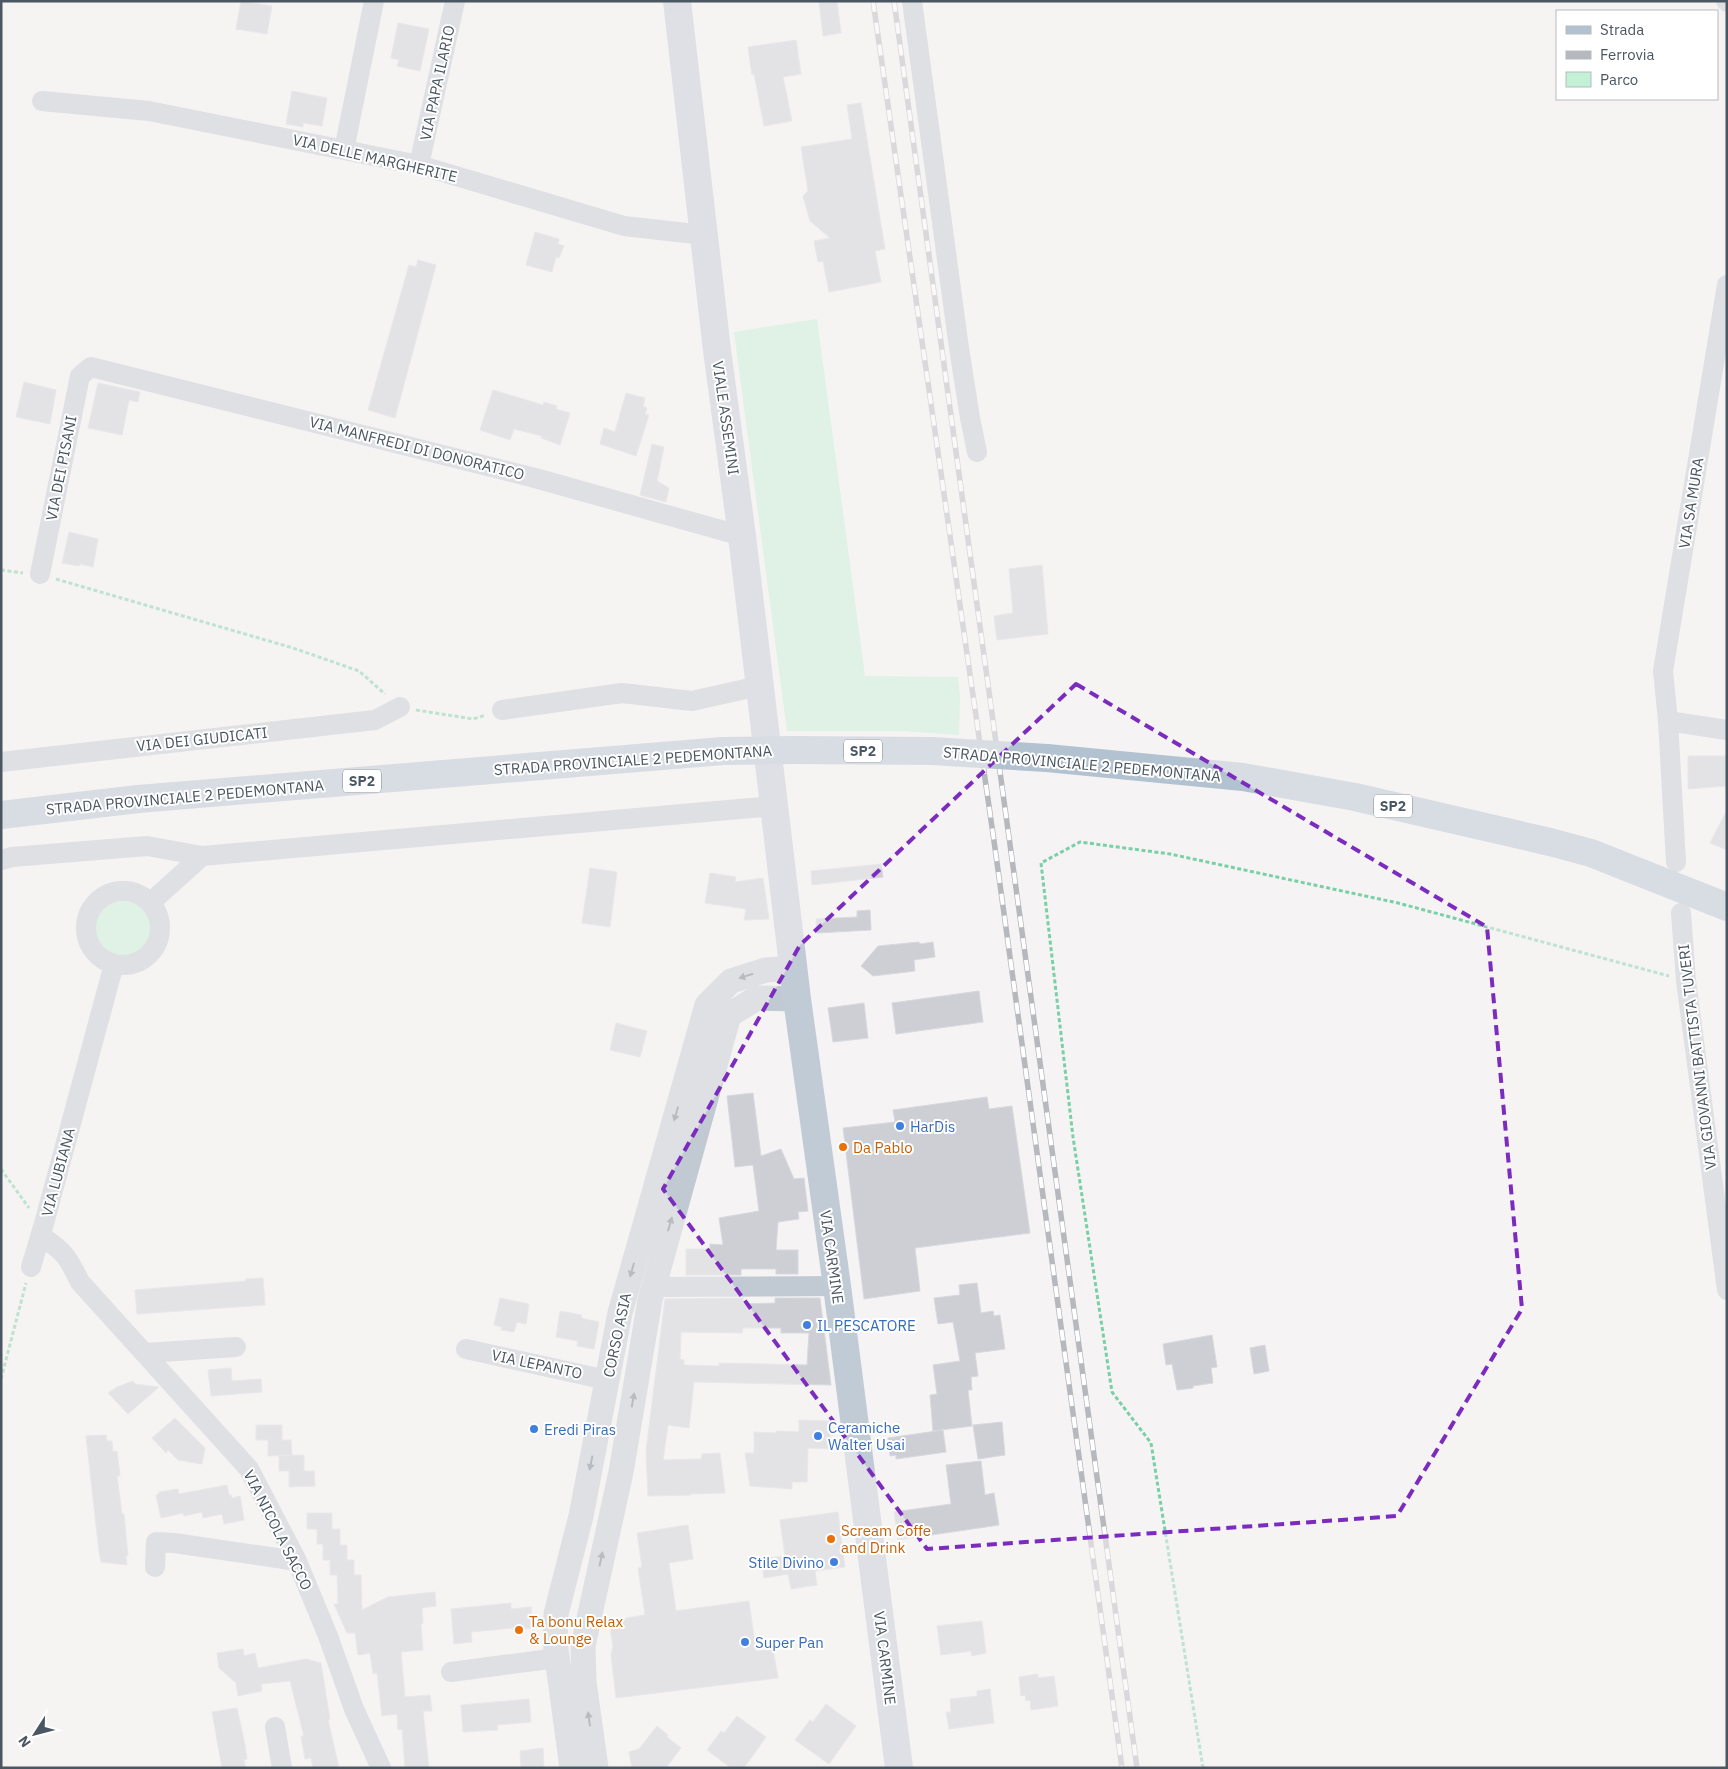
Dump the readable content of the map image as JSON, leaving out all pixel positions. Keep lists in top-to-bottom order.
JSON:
{
  "streets": {
    "main road": [
      "VIALE ASSEMINI",
      "SP2",
      "STRADA PROVINCIALE 2 PEDEMONTANA",
      "VIA CARMINE"
    ],
    "street": [
      "VIA PAPA ILARIO",
      "VIA DELLE MARGHERITE",
      "VIA MANFREDI DI DONORATICO",
      "VIA DEI PISANI",
      "VIA SA MURA",
      "VIA DEI GIUDICATI",
      "VIA GIOVANNI BATTISTA TUVERI",
      "VIA LUBIANA",
      "CORSO ASIA",
      "VIA LEPANTO",
      "VIA NICOLA SACCO"
    ]
  },
  "crossings": [
    ["VIA PAPA ILARIO", "VIA DELLE MARGHERITE"],
    ["VIA DELLE MARGHERITE", "VIALE ASSEMINI"],
    ["VIALE ASSEMINI", "VIA MANFREDI DI DONORATICO"],
    ["VIALE ASSEMINI", "VIA CARMINE"],
    ["VIA MANFREDI DI DONORATICO", "VIA DEI PISANI"],
    ["VIA LUBIANA", "VIA NICOLA SACCO"],
    ["VIA CARMINE", "CORSO ASIA"],
    ["CORSO ASIA", "VIA LEPANTO"]
  ],
  "places": [
    "HarDis",
    "Da Pablo",
    "IL PESCATORE",
    "Eredi Piras",
    "Ceramiche Walter Usai",
    "Scream Coffe and Drink",
    "Stile Divino",
    "Ta bonu Relax & Lounge",
    "Super Pan"
  ],
  "legend": ["Strada", "Ferrovia", "Parco"],
  "north": "bottom left"
}
